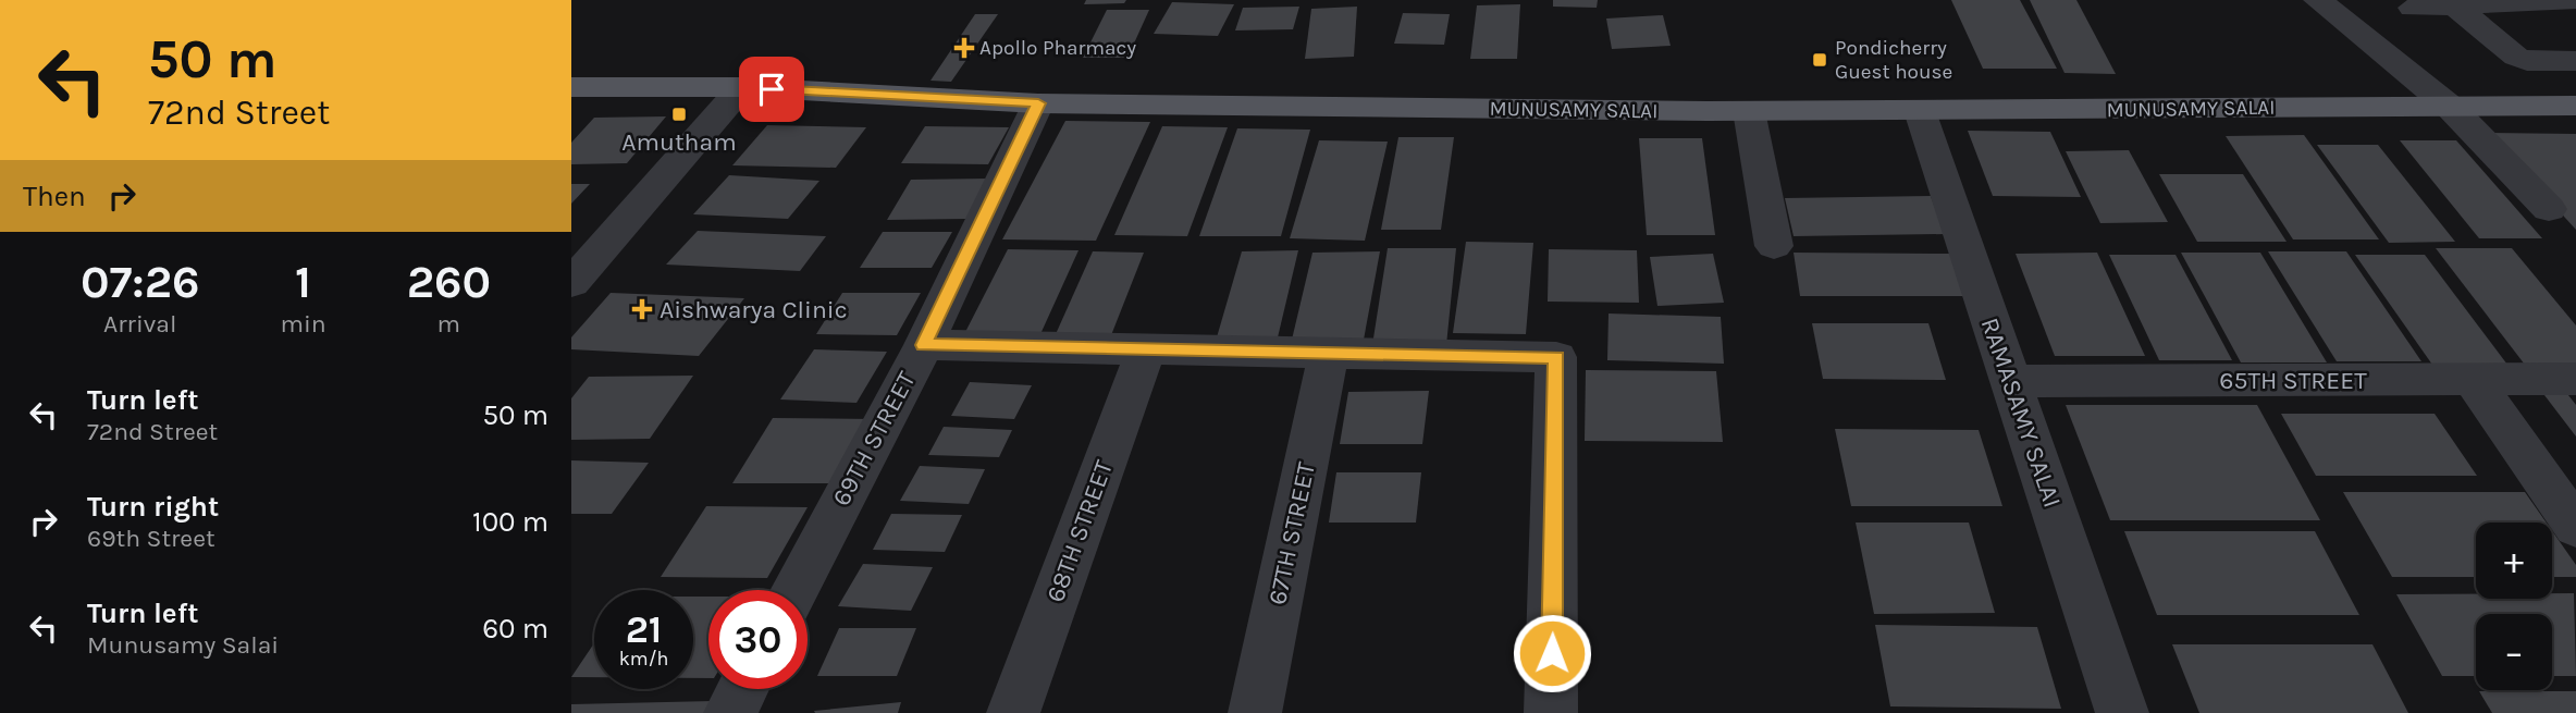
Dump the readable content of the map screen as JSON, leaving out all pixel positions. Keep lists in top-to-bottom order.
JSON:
{
  "streets": {
    "main road": ["MUNUSAMY SALAI"],
    "street": [
      "65TH STREET",
      "RAMASAMY SALAI",
      "69TH STREET",
      "68TH STREET",
      "67TH STREET"
    ]
  },
  "crossings": [
    ["MUNUSAMY SALAI", "RAMASAMY SALAI"],
    ["MUNUSAMY SALAI", "69TH STREET"],
    ["65TH STREET", "RAMASAMY SALAI"]
  ],
  "places": {
    "health": ["Apollo Pharmacy", "Aishwarya Clinic"],
    "transit": ["Pondicherry Guest house", "Amutham"]
  },
  "page": {
    "turn": ["50 m", "72nd Street"],
    "then": "Then",
    "eta": [
      "07:26",
      "Arrival",
      "1",
      "min",
      "260",
      "m"
    ],
    "list": [
      {
        "name": "Turn left",
        "note": "72nd Street",
        "value": "50 m"
      },
      {
        "name": "Turn right",
        "note": "69th Street",
        "value": "100 m"
      },
      {
        "name": "Turn left",
        "note": "Munusamy Salai",
        "value": "60 m"
      }
    ],
    "map_buttons": ["+", "−"],
    "speed": "21 km/h",
    "limit": "30"
  }
}
